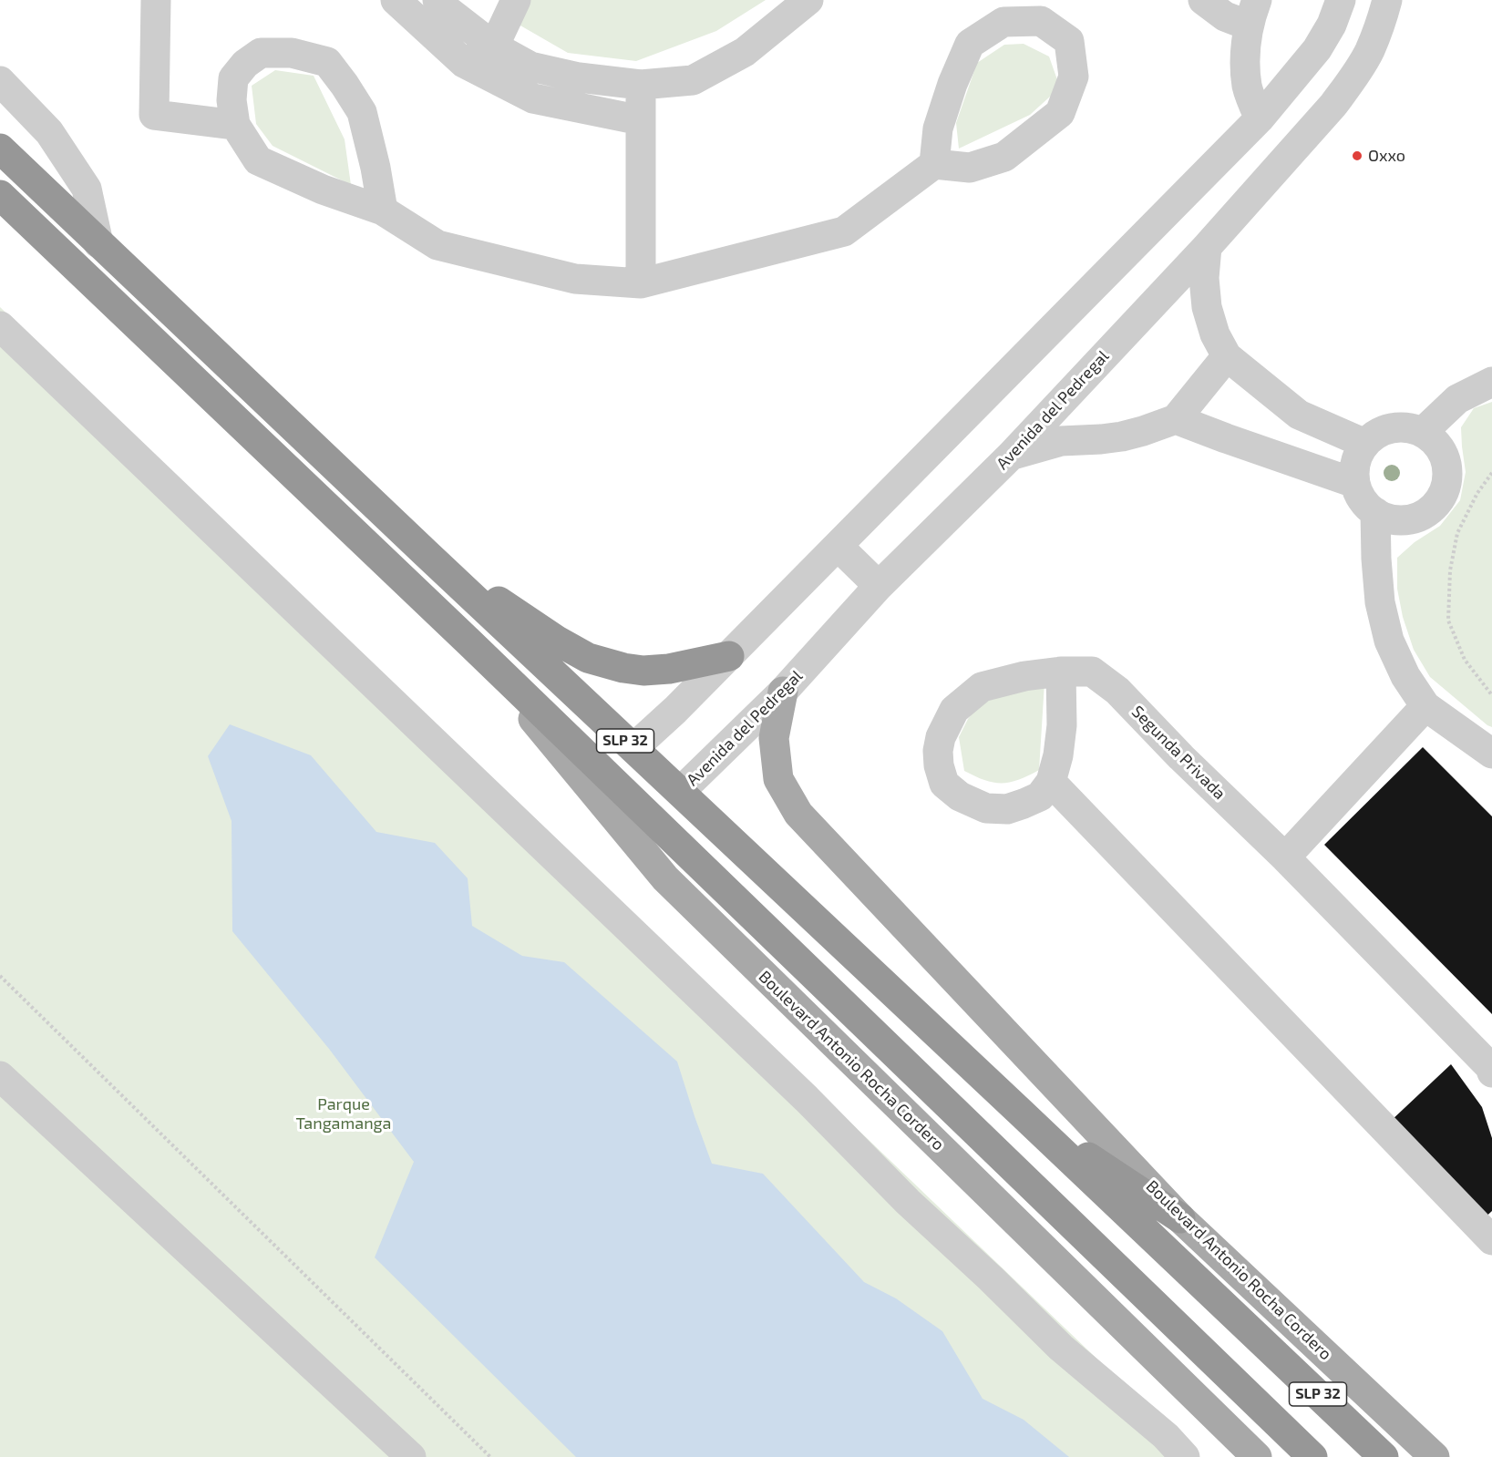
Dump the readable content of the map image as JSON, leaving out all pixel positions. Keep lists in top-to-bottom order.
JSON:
{
  "streets": {
    "highway": ["SLP 32"],
    "main road": ["Boulevard Antonio Rocha Cordero"],
    "street": ["Avenida del Pedregal", "Segunda Privada"]
  },
  "crossings": [
    ["Avenida del Pedregal", "SLP 32"],
    ["Avenida del Pedregal", "Boulevard Antonio Rocha Cordero"],
    ["SLP 32", "Boulevard Antonio Rocha Cordero"]
  ],
  "parks": ["Parque Tangamanga"],
  "places": ["Oxxo"]
}
